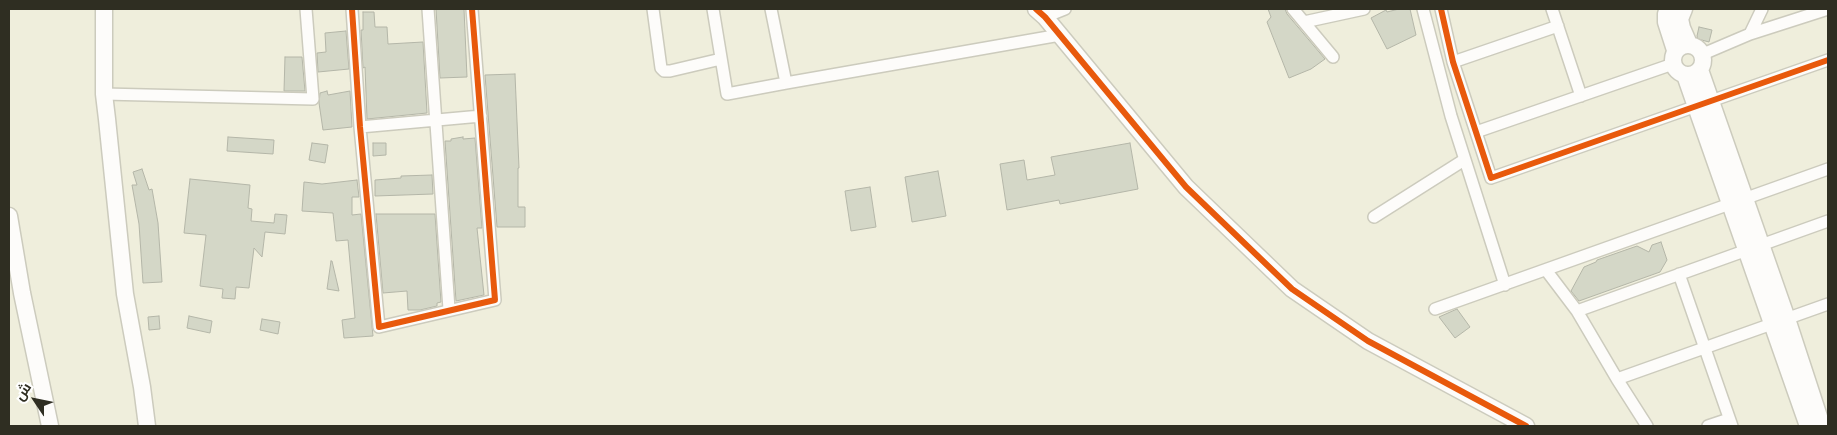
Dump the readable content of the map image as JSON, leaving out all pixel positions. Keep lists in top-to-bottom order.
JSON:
{
  "north": "top left"
}
